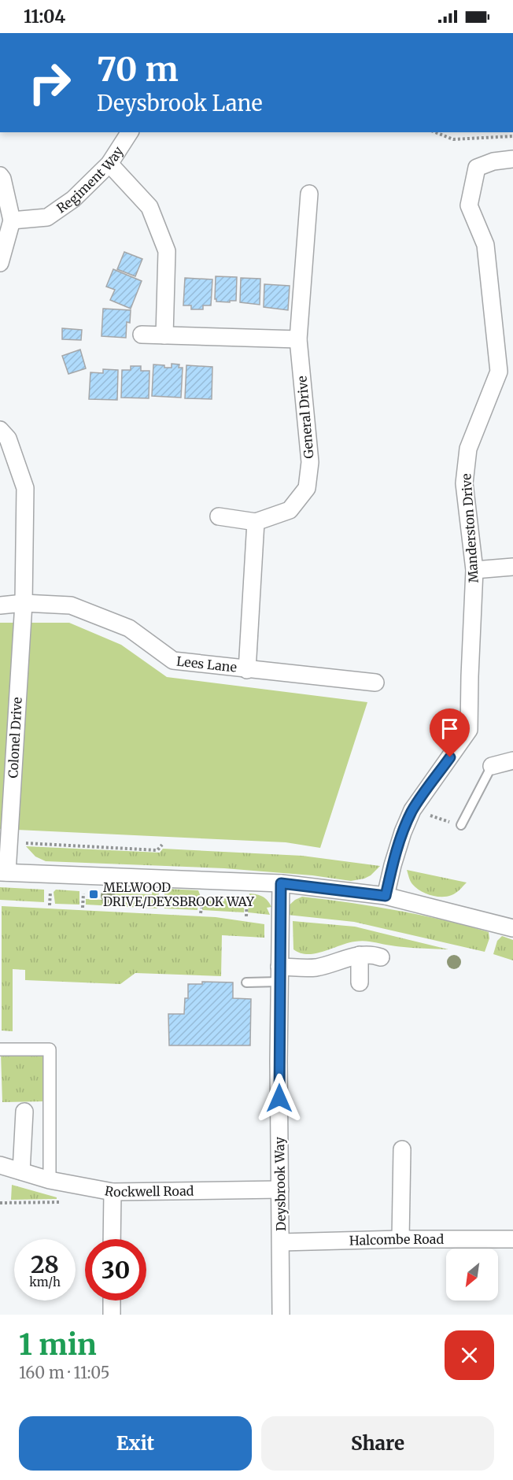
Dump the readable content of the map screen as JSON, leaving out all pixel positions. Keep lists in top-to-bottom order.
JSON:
{
  "streets": {
    "street": [
      "Regiment Way",
      "General Drive",
      "Manderston Drive",
      "Lees Lane",
      "Colonel Drive",
      "Deysbrook Way",
      "Rockwell Road",
      "Halcombe Road"
    ]
  },
  "crossings": [
    ["Lees Lane", "Colonel Drive"],
    ["Deysbrook Way", "Rockwell Road"],
    ["Deysbrook Way", "Halcombe Road"]
  ],
  "places": {
    "transit": ["MELWOOD DRIVE/DEYSBROOK WAY"]
  },
  "north": "bottom left",
  "page": {
    "status": "11:04",
    "turn": ["70 m", "Deysbrook Lane"],
    "speed": "28 km/h",
    "limit": "30",
    "heading": ["1 min", "160 m · 11:05"],
    "buttons": ["Exit", "Share"]
  }
}
